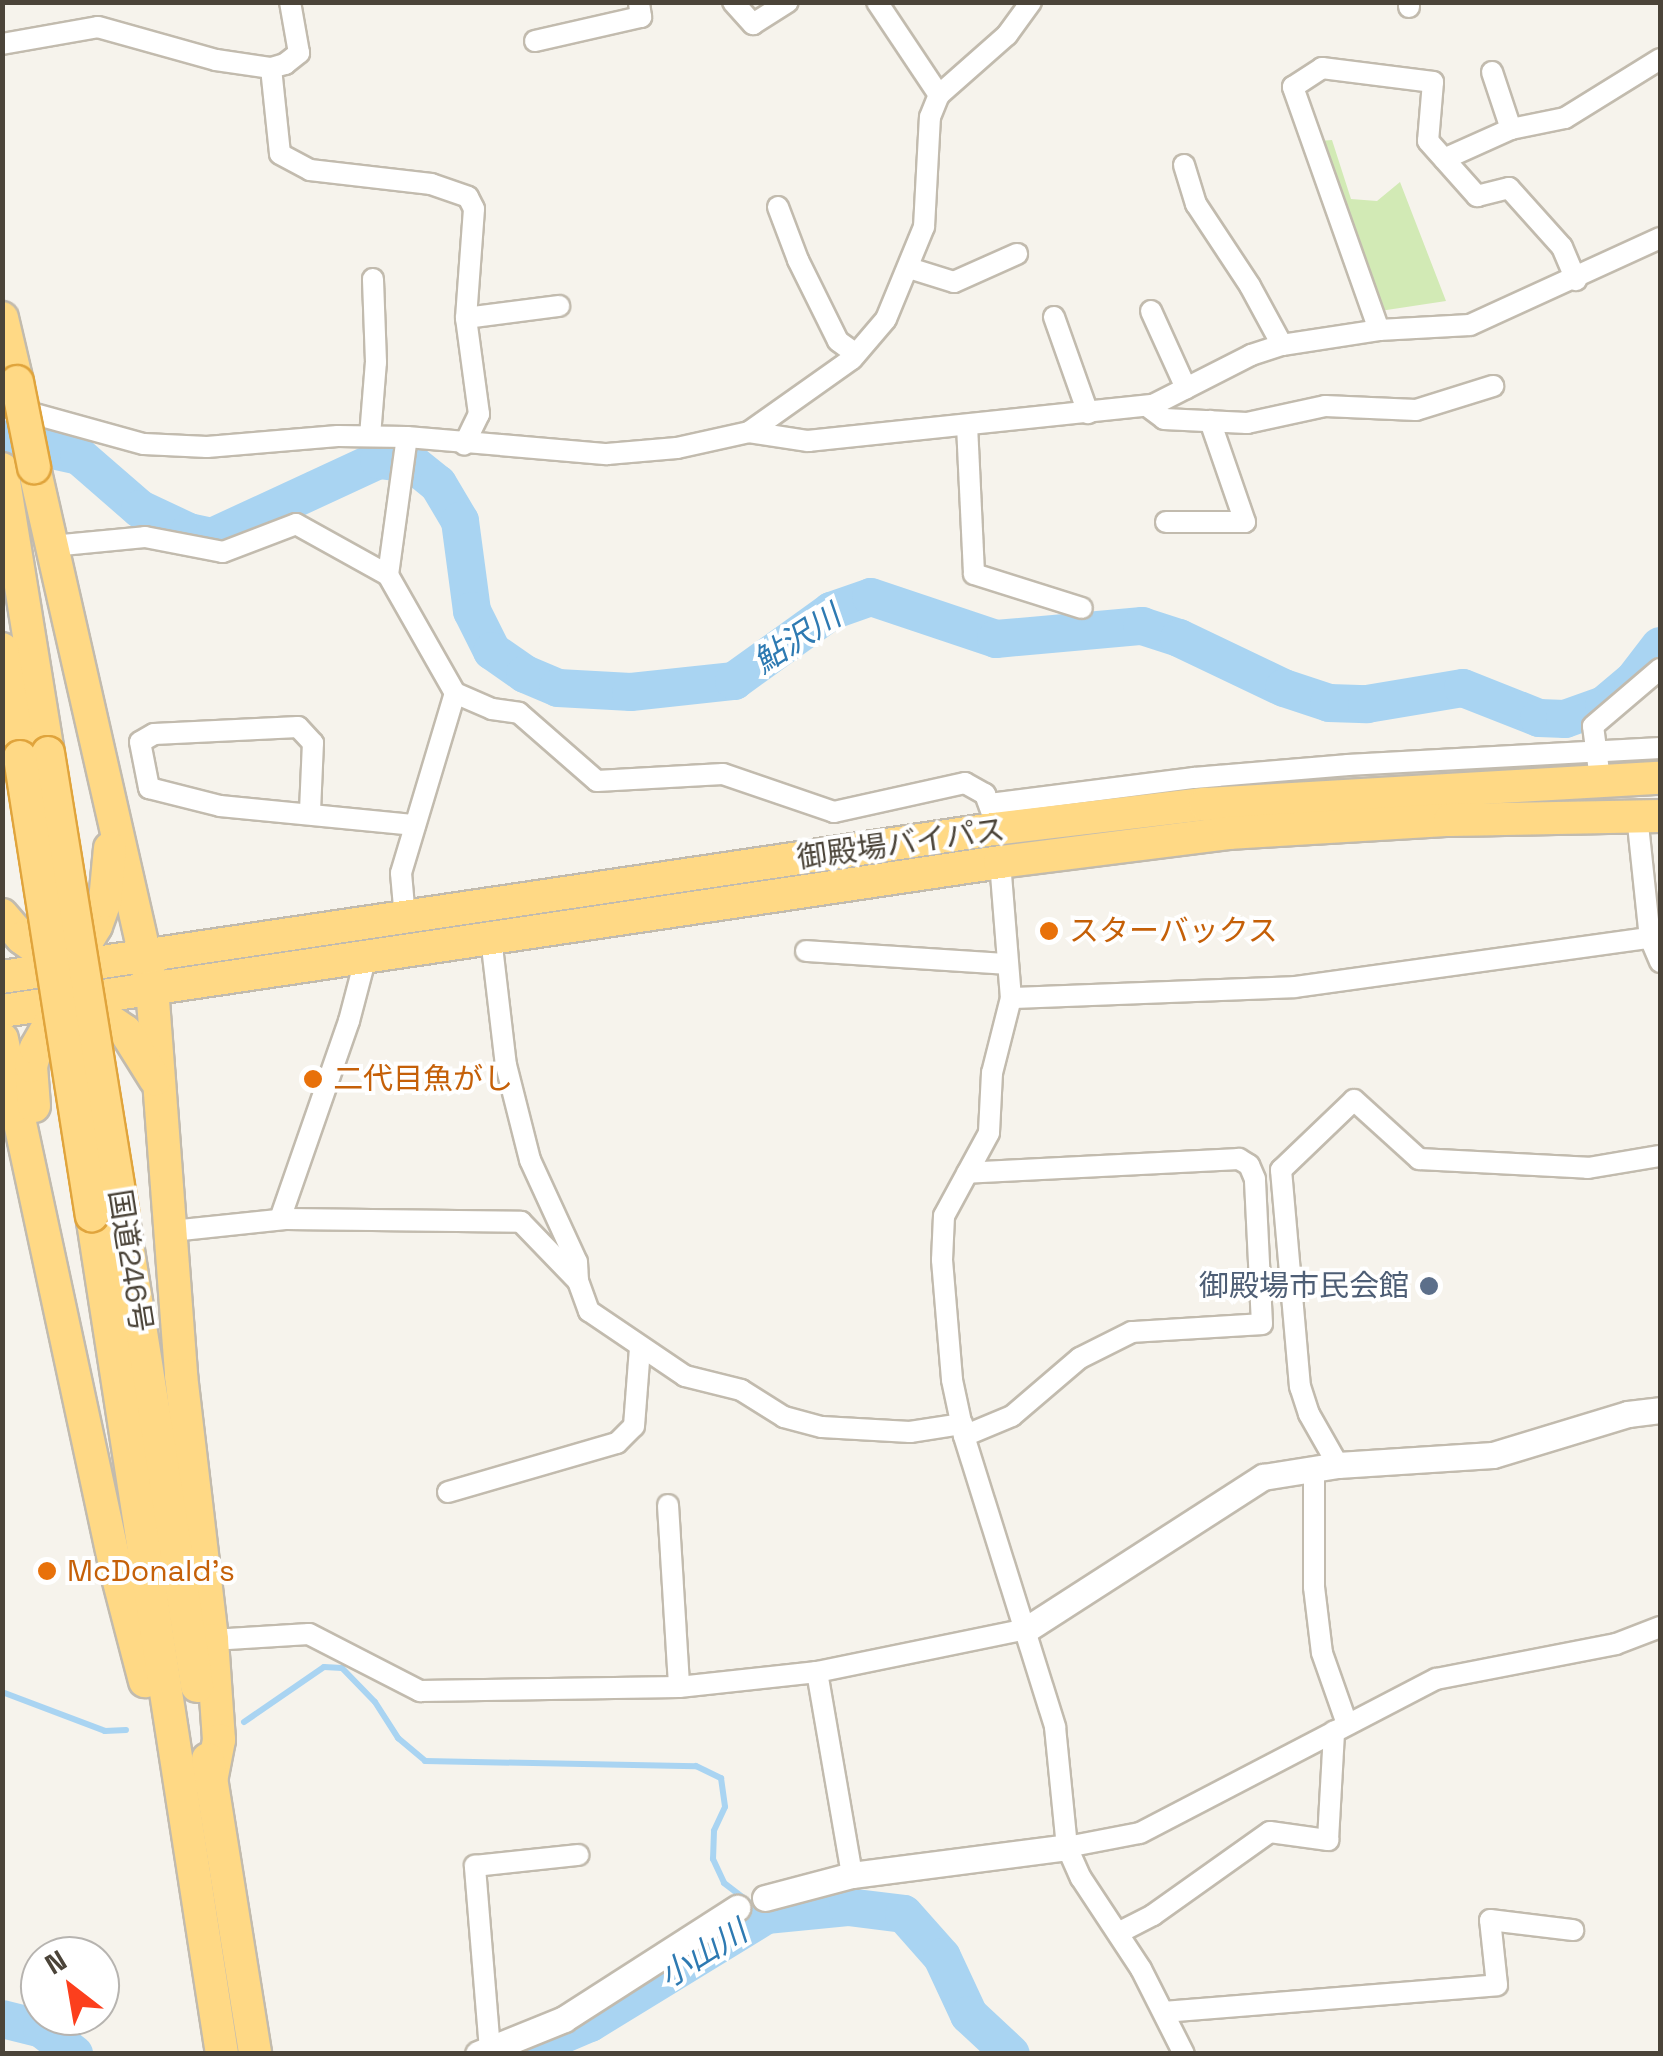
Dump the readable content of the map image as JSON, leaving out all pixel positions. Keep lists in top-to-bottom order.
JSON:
{
  "streets": {
    "highway": ["御殿場バイパス", "国道246号"]
  },
  "water": ["鮎沢川", "小山川"],
  "places": [
    "スターバックス",
    "二代目魚がし",
    "御殿場市民会館",
    "McDonald's"
  ],
  "north": "top left"
}
